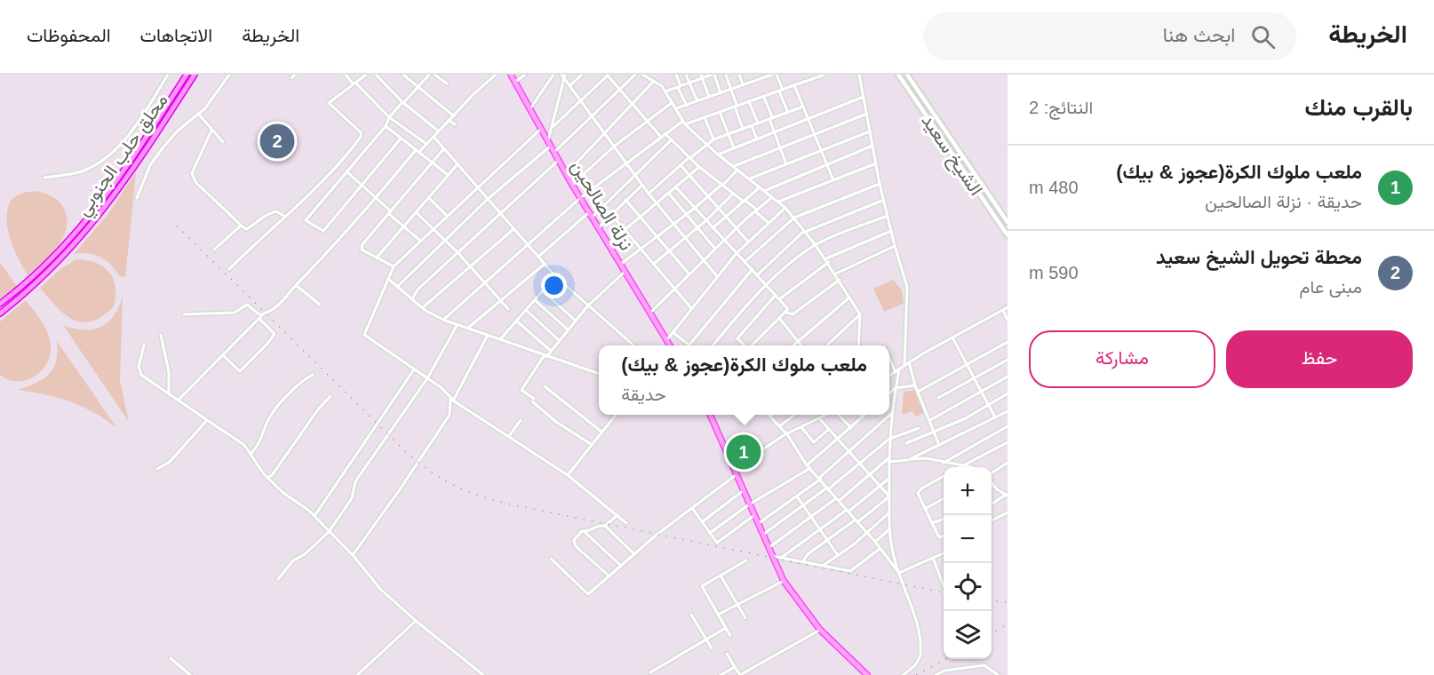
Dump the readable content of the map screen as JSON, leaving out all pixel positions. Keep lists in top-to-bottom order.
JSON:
{
  "streets": {
    "highway": ["محلق حلب الجنوبي"],
    "main road": ["الشيخ سعيد", "نزلة الصالحين"]
  },
  "page": {
    "header": "الخريطة",
    "search": "ابحث هنا",
    "nav": ["الخريطة", "الاتجاهات", "المحفوظات"],
    "heading": ["بالقرب منك", "النتائج: 2"],
    "pins": ["2", "1"],
    "list": [
      {
        "mark": "1",
        "name": "ملعب ملوك الكرة(عجوز & بيك)",
        "note": "حديقة · نزلة الصالحين",
        "value": "480 m"
      },
      {
        "mark": "2",
        "name": "محطة تحويل الشيخ سعيد",
        "note": "مبنى عام",
        "value": "590 m"
      }
    ],
    "buttons": ["حفظ", "مشاركة"],
    "popup": ["ملعب ملوك الكرة(عجوز & بيك)", "حديقة"],
    "map_buttons": ["+", "−"]
  }
}
